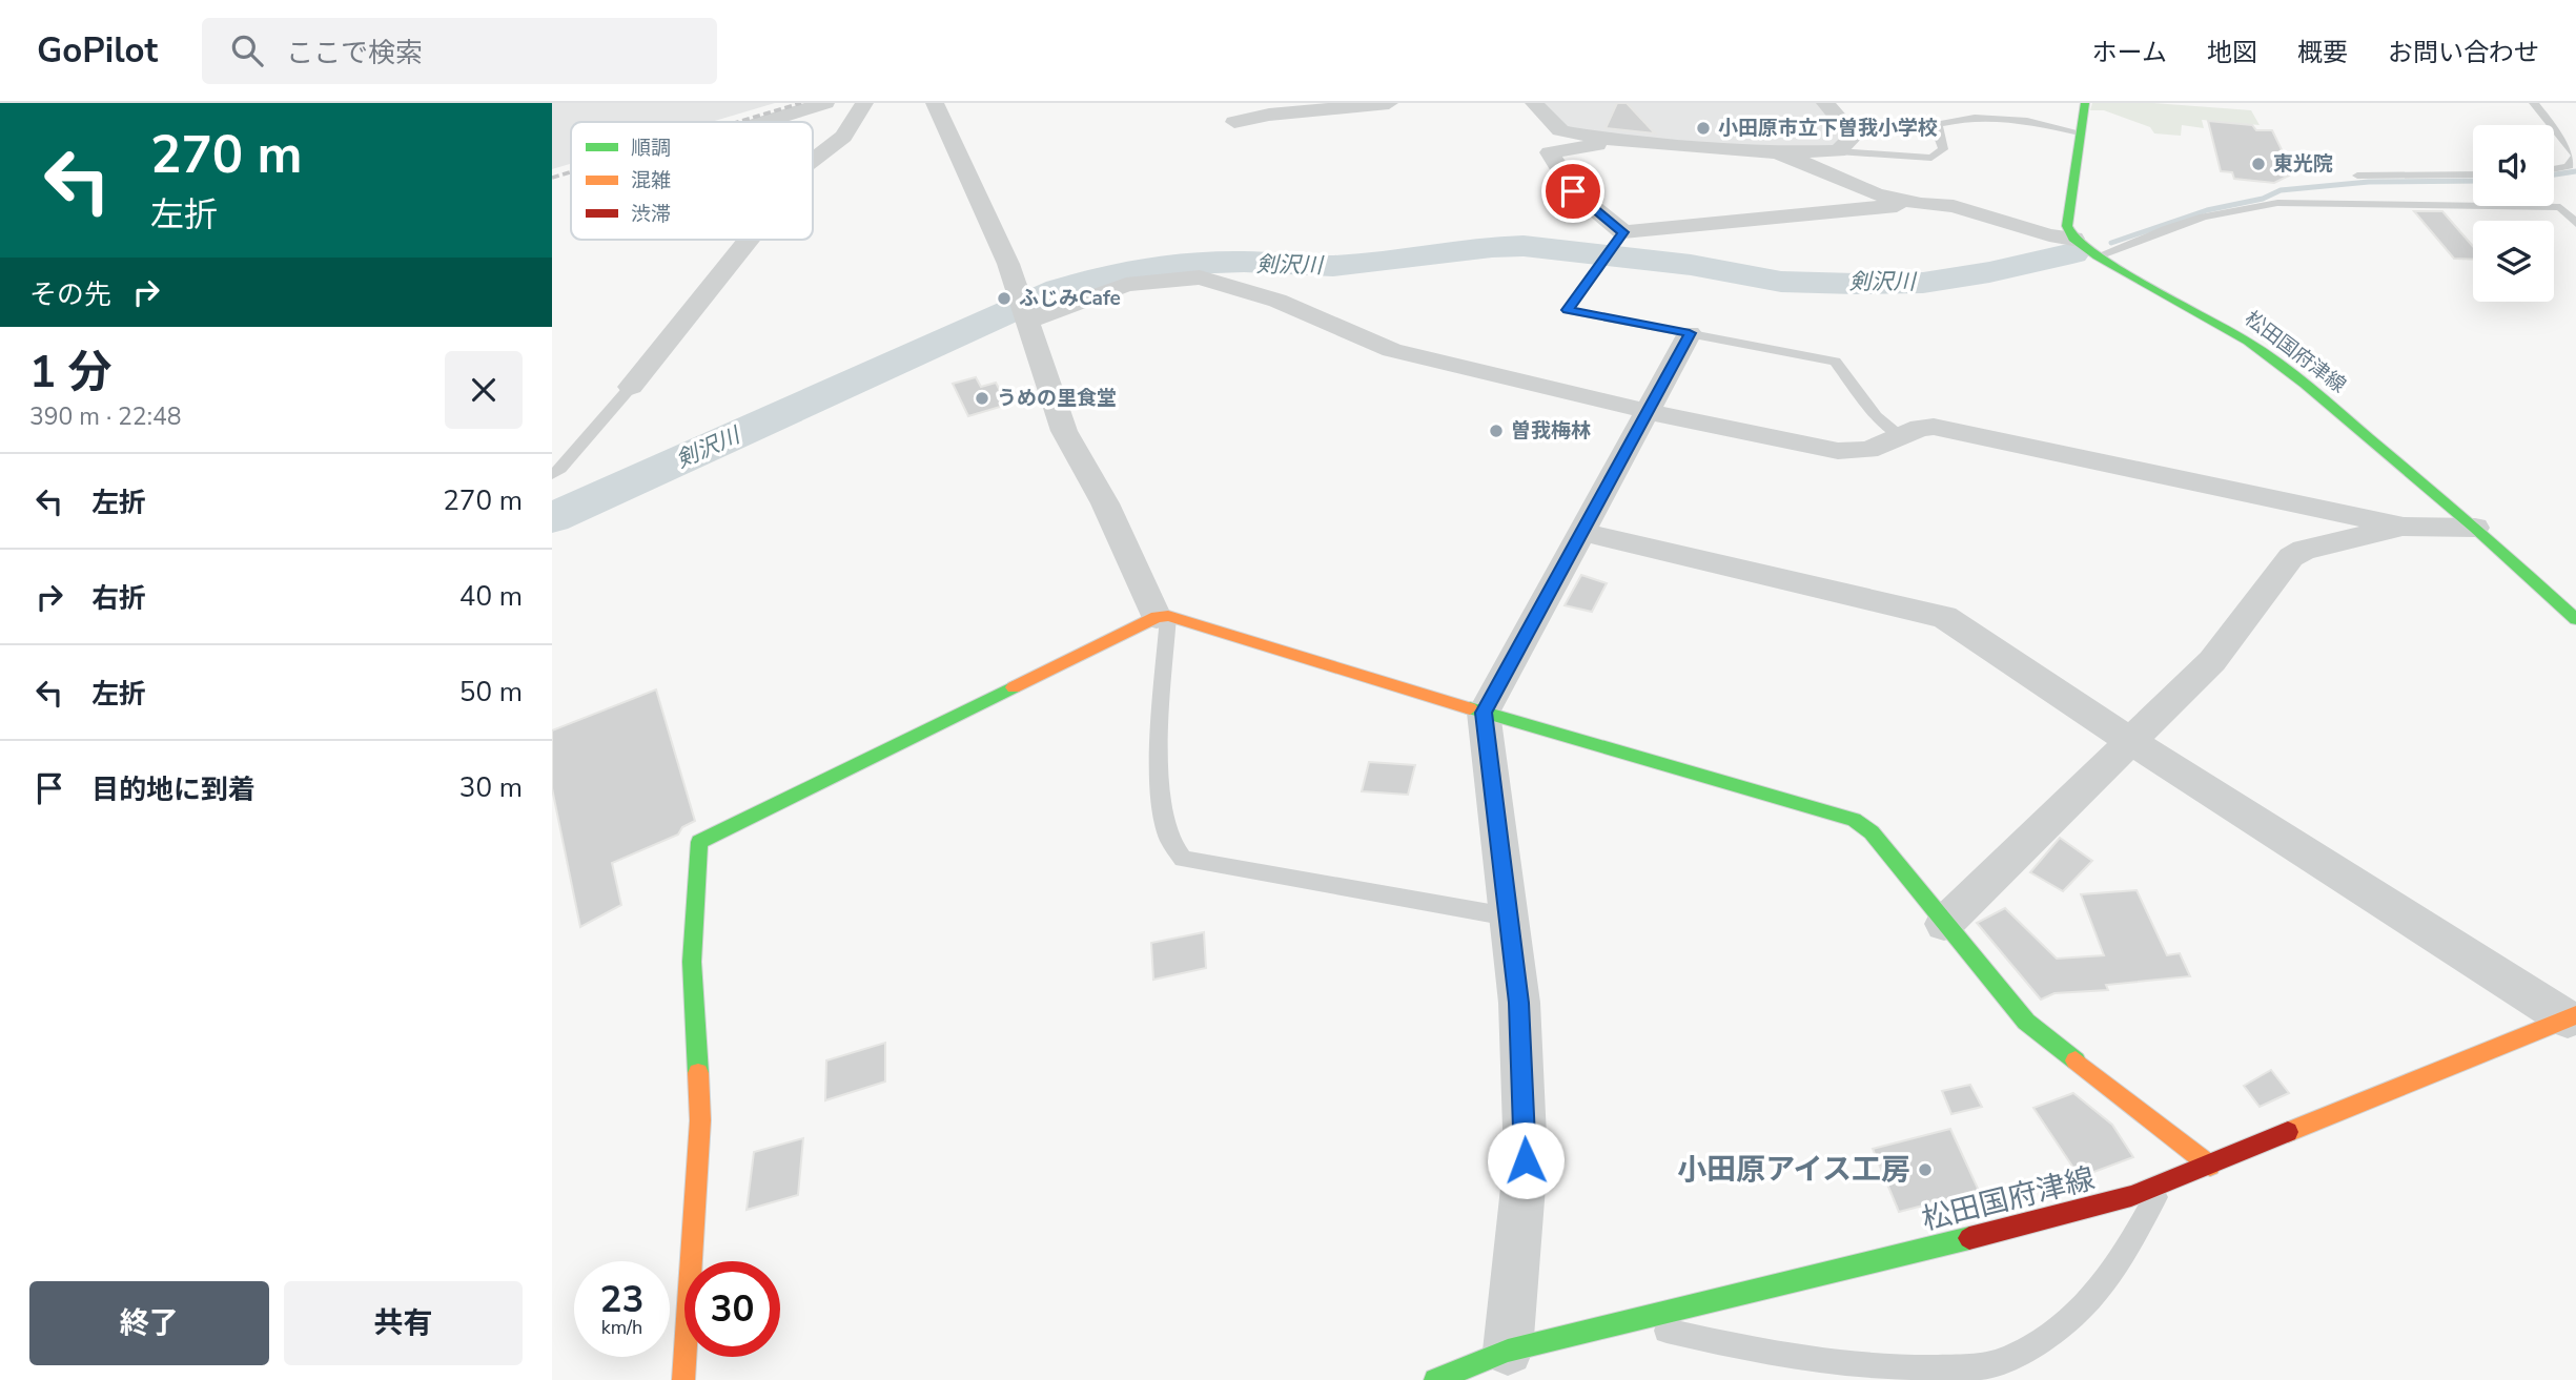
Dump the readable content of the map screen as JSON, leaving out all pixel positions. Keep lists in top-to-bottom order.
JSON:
{
  "streets": {
    "main road": ["松田国府津線"]
  },
  "water": ["剣沢川"],
  "places": [
    "小田原市立下曽我小学校",
    "東光院",
    "ふじみCafe",
    "うめの里食堂",
    "曽我梅林",
    "小田原アイス工房"
  ],
  "legend": ["順調", "混雑", "渋滞"],
  "page": {
    "header": "GoPilot",
    "search": "ここで検索",
    "nav": [
      "ホーム",
      "地図",
      "概要",
      "お問い合わせ"
    ],
    "turn": ["270 m", "左折"],
    "then": "その先",
    "heading": ["1 分", "390 m · 22:48"],
    "list": [
      {
        "name": "左折",
        "value": "270 m"
      },
      {
        "name": "右折",
        "value": "40 m"
      },
      {
        "name": "左折",
        "value": "50 m"
      },
      {
        "name": "目的地に到着",
        "value": "30 m"
      }
    ],
    "speed": "23 km/h",
    "limit": "30",
    "buttons": ["終了", "共有"]
  }
}
